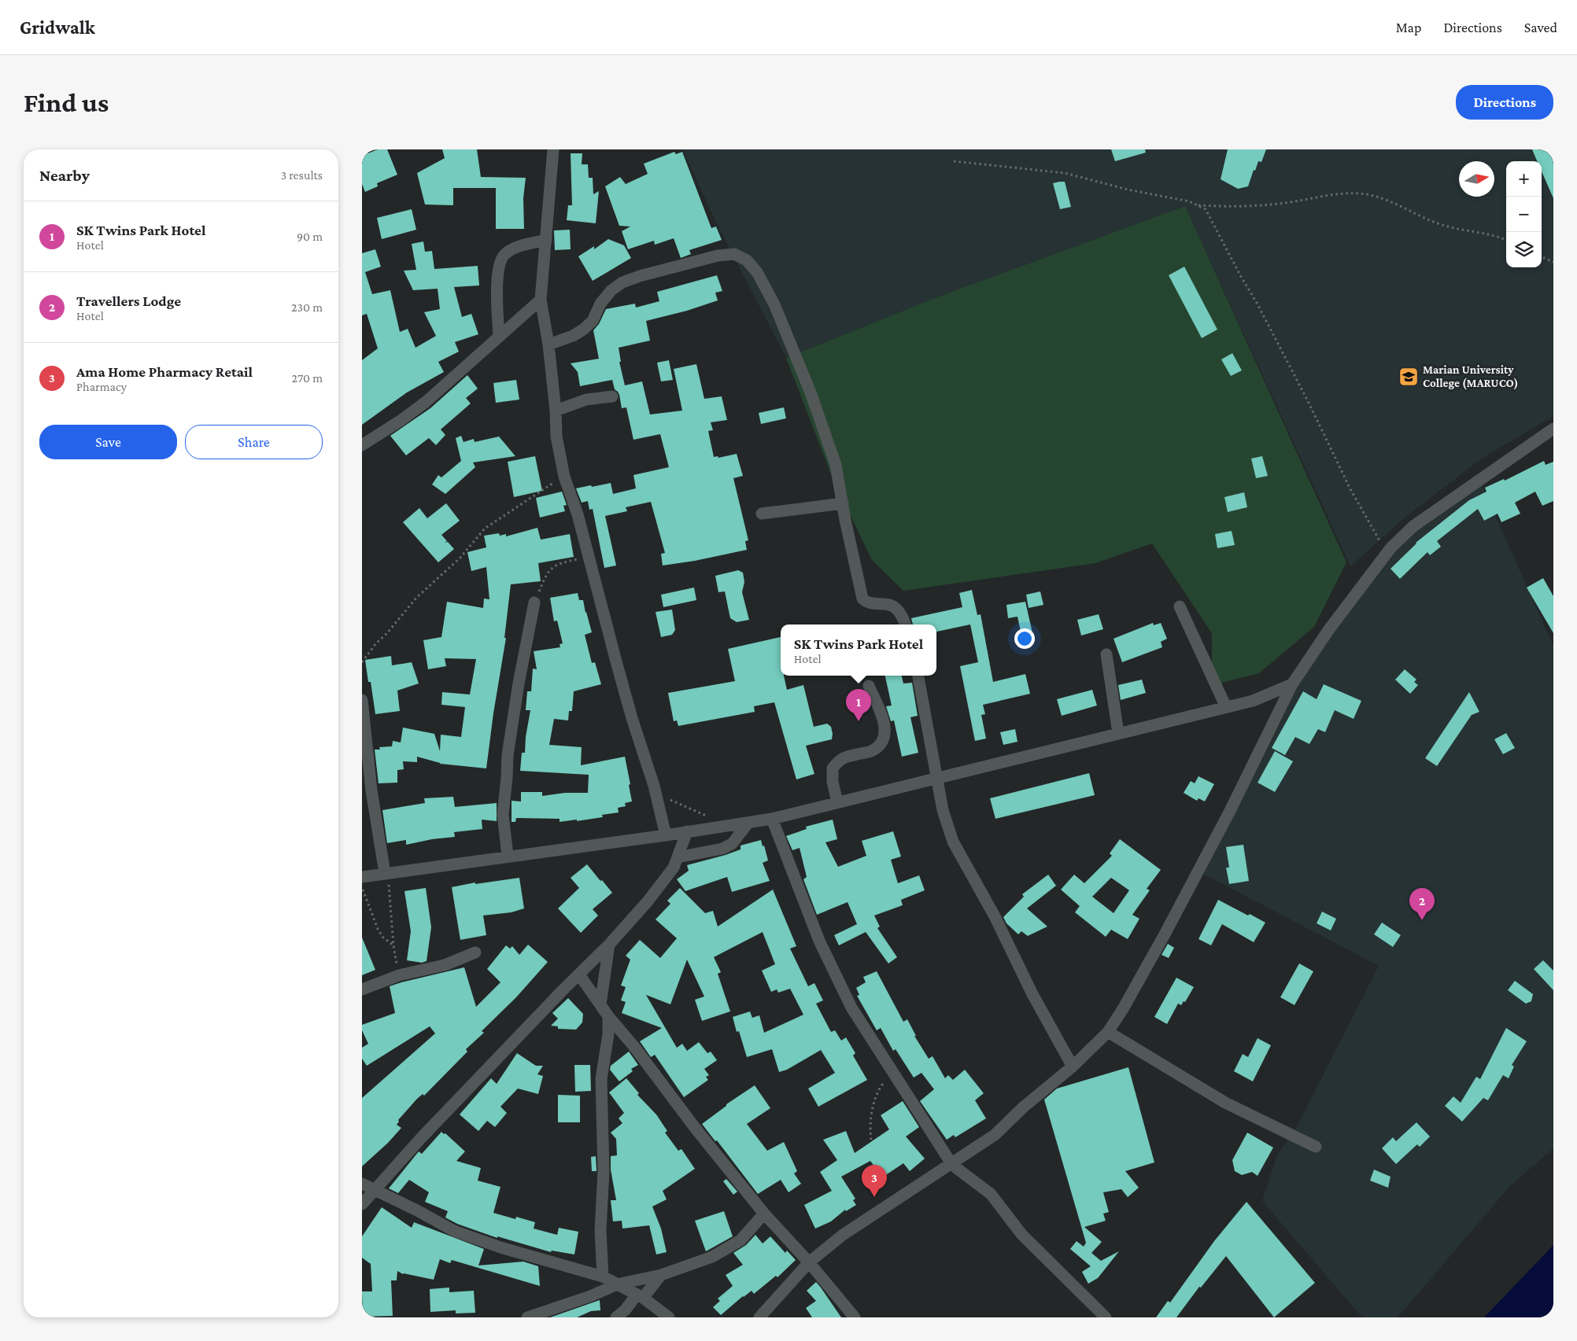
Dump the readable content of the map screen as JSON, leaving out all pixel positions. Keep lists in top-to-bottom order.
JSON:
{
  "places": {
    "school or university": ["Marian University College (MARUCO)"]
  },
  "north": "right",
  "page": {
    "header": "Gridwalk",
    "nav": ["Map", "Directions", "Saved"],
    "buttons": [
      "Directions",
      ["Save", "Share"]
    ],
    "title": "Find us",
    "heading": ["Nearby", "3 results"],
    "map_buttons": ["+", "−"],
    "list": [
      {
        "mark": "1",
        "name": "SK Twins Park Hotel",
        "note": "Hotel",
        "value": "90 m"
      },
      {
        "mark": "2",
        "name": "Travellers Lodge",
        "note": "Hotel",
        "value": "230 m"
      },
      {
        "mark": "3",
        "name": "Ama Home Pharmacy Retail",
        "note": "Pharmacy",
        "value": "270 m"
      }
    ],
    "popup": ["SK Twins Park Hotel", "Hotel"],
    "pins": ["1", "2", "3"]
  }
}
